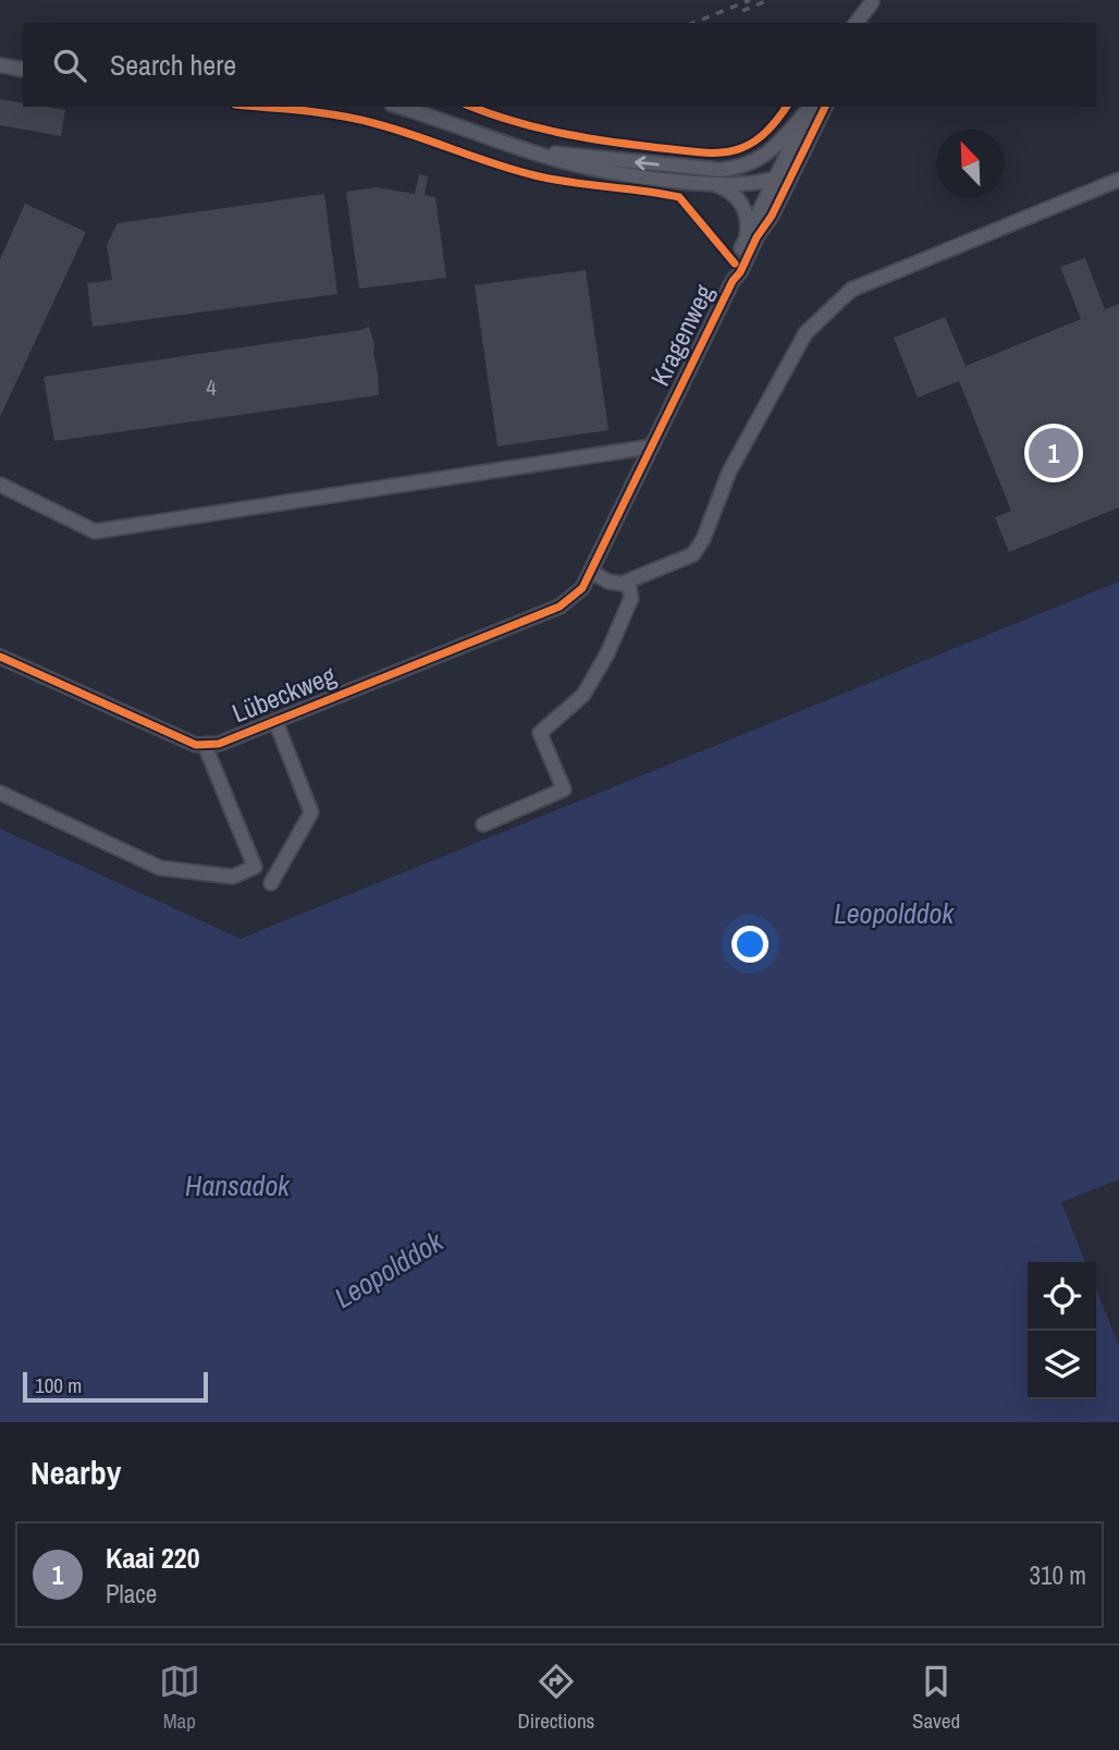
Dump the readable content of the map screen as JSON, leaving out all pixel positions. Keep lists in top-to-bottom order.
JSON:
{
  "streets": {
    "street": ["Kragenweg", "Lübeckweg"]
  },
  "crossings": [
    ["Kragenweg", "Lübeckweg"]
  ],
  "water": ["Leopolddok", "Hansadok"],
  "house_numbers": ["4"],
  "scale_bar": "100 m",
  "north": "top left",
  "page": {
    "search": "Search here",
    "pins": "1",
    "scale": "100 m",
    "heading": "Nearby",
    "list": [
      {
        "mark": "1",
        "name": "Kaai 220",
        "note": "Place",
        "value": "310 m"
      }
    ],
    "nav": ["Map", "Directions", "Saved"]
  }
}
